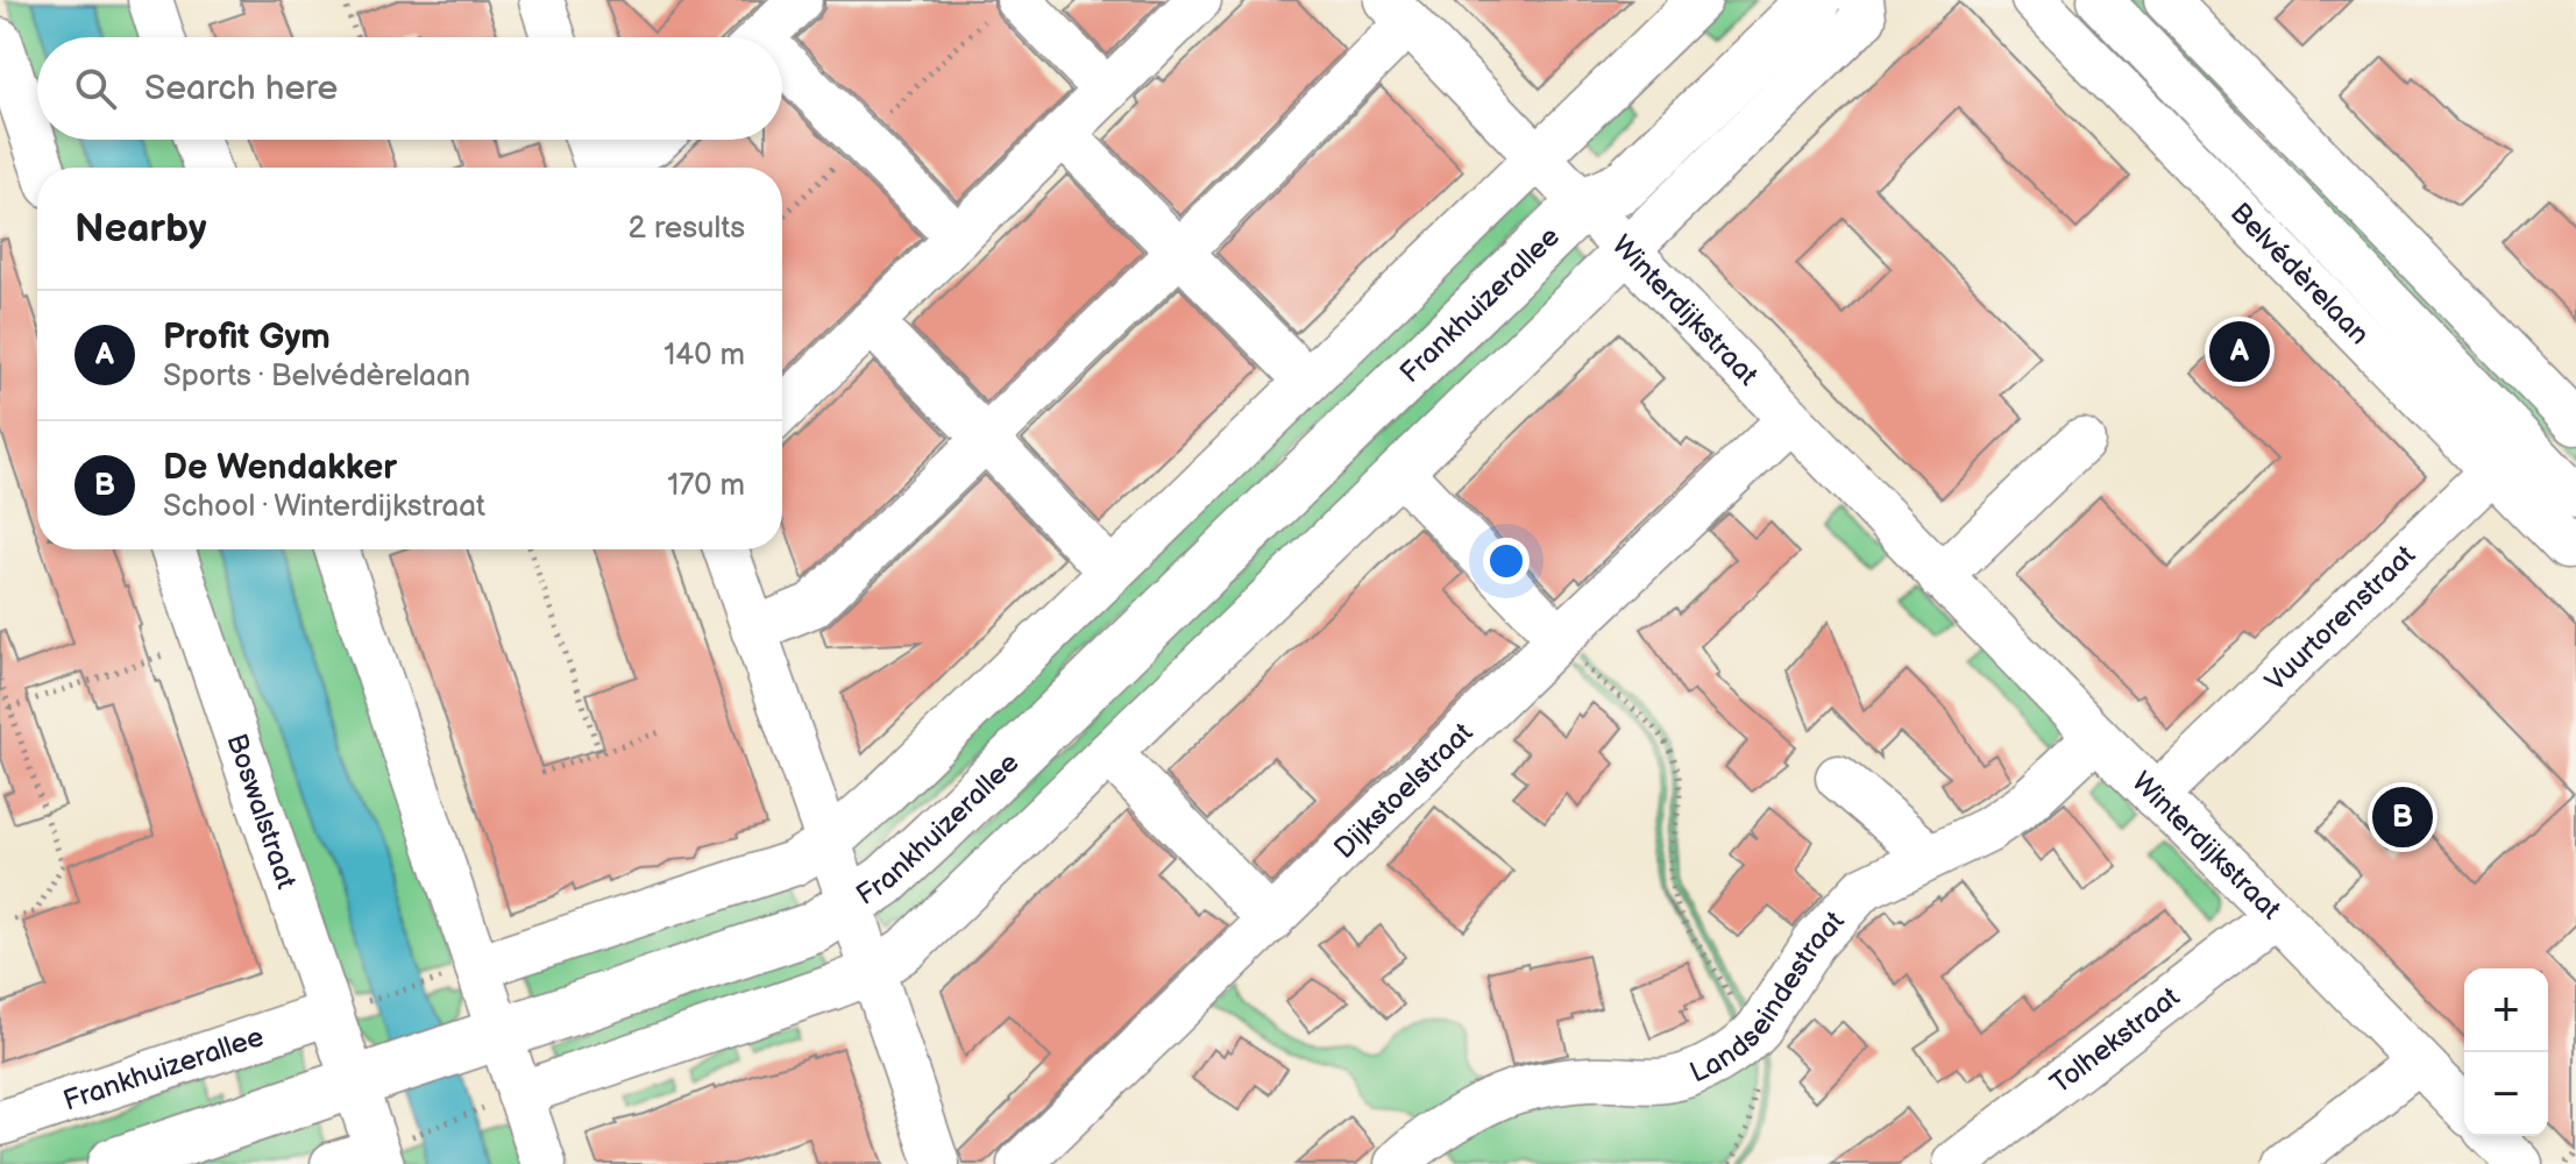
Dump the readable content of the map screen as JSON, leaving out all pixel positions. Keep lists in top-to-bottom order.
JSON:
{
  "streets": {
    "main road": ["Frankhuizerallee"],
    "street": [
      "Belvédèrelaan",
      "Winterdijkstraat",
      "Vuurtorenstraat",
      "Dijkstoelstraat",
      "Boswalstraat",
      "Landseindestraat",
      "Tolhekstraat"
    ]
  },
  "crossings": [
    ["Belvédèrelaan", "Vuurtorenstraat"],
    ["Frankhuizerallee", "Winterdijkstraat"],
    ["Frankhuizerallee", "Boswalstraat"],
    ["Winterdijkstraat", "Vuurtorenstraat"],
    ["Winterdijkstraat", "Dijkstoelstraat"],
    ["Winterdijkstraat", "Landseindestraat"],
    ["Winterdijkstraat", "Tolhekstraat"]
  ],
  "page": {
    "search": "Search here",
    "heading": ["Nearby", "2 results"],
    "list": [
      {
        "mark": "A",
        "name": "Profit Gym",
        "note": "Sports · Belvédèrelaan",
        "value": "140 m"
      },
      {
        "mark": "B",
        "name": "De Wendakker",
        "note": "School · Winterdijkstraat",
        "value": "170 m"
      }
    ],
    "pins": ["A", "B"],
    "map_buttons": ["+", "−"]
  }
}
